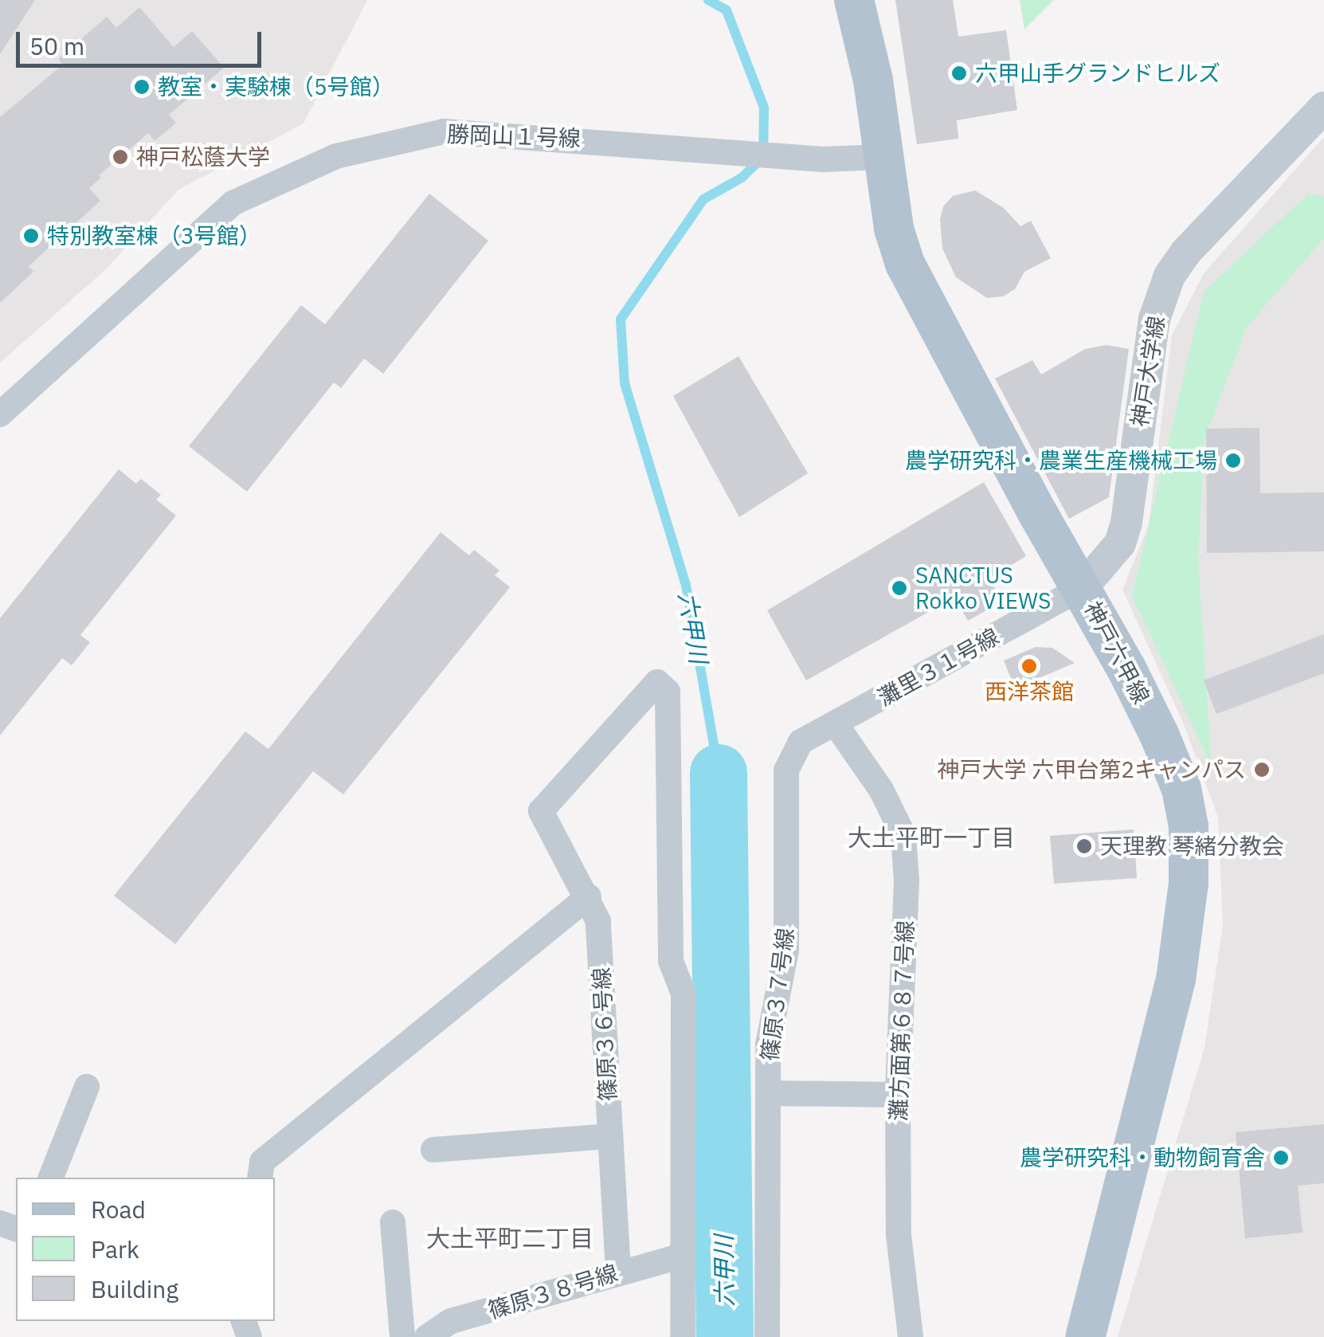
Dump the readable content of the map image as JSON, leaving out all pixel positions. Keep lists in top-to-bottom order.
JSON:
{
  "streets": {
    "main road": ["神戸六甲線"],
    "street": [
      "勝岡山１号線",
      "神戸大学線",
      "灘里３１号線",
      "篠原３７号線",
      "灘方面第６８７号線",
      "篠原３６号線",
      "篠原３８号線"
    ]
  },
  "crossings": [
    ["勝岡山１号線", "神戸六甲線"],
    ["神戸大学線", "神戸六甲線"],
    ["神戸大学線", "灘里３１号線"],
    ["神戸六甲線", "灘里３１号線"],
    ["灘里３１号線", "篠原３７号線"],
    ["灘里３１号線", "灘方面第６８７号線"],
    ["篠原３７号線", "灘方面第６８７号線"],
    ["篠原３６号線", "篠原３８号線"]
  ],
  "districts": ["大土平町一丁目", "大土平町二丁目"],
  "water": ["六甲川"],
  "places": [
    "六甲山手グランドヒルズ",
    "教室・実験棟（5号館）",
    "神戸松蔭大学",
    "特別教室棟（3号館）",
    "農学研究科・農業生産機械工場",
    "SANCTUS Rokko VIEWS",
    "西洋茶館",
    "神戸大学 六甲台第2キャンパス",
    "天理教 琴緒分教会",
    "農学研究科・動物飼育舎"
  ],
  "legend": ["Road", "Park", "Building"],
  "scale_bar": "50 m"
}
